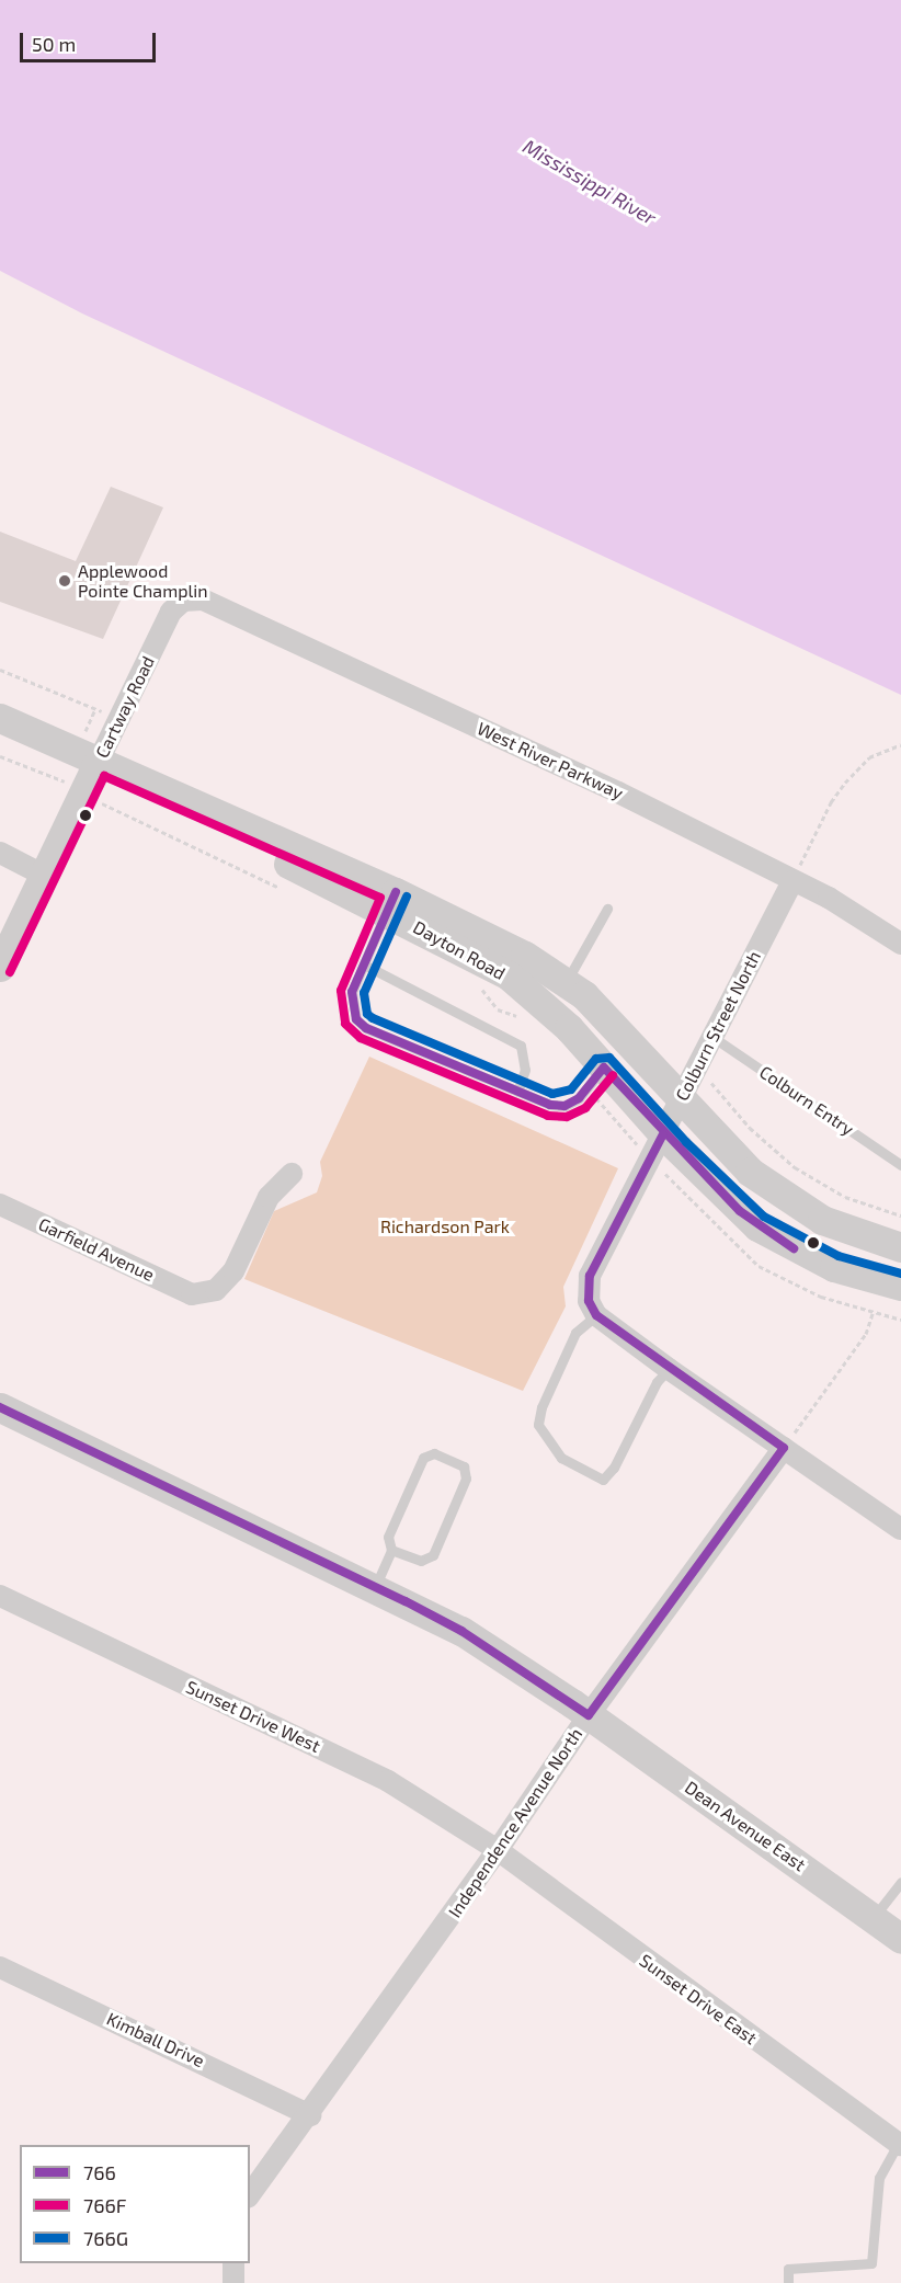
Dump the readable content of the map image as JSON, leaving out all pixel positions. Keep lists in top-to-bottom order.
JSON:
{
  "streets": {
    "main road": ["Cartway Road", "Dayton Road", "Dean Avenue East"],
    "street": [
      "West River Parkway",
      "Colburn Street North",
      "Garfield Avenue",
      "Sunset Drive West",
      "Independence Avenue North",
      "Sunset Drive East",
      "Kimball Drive"
    ],
    "lane": ["Colburn Entry"]
  },
  "crossings": [
    ["Cartway Road", "West River Parkway"],
    ["Cartway Road", "Dayton Road"],
    ["West River Parkway", "Colburn Street North"],
    ["Dayton Road", "Colburn Street North"],
    ["Colburn Street North", "Colburn Entry"],
    ["Sunset Drive West", "Independence Avenue North"],
    ["Sunset Drive West", "Sunset Drive East"],
    ["Independence Avenue North", "Dean Avenue East"],
    ["Independence Avenue North", "Sunset Drive East"],
    ["Independence Avenue North", "Kimball Drive"]
  ],
  "water": ["Mississippi River"],
  "parks": ["Richardson Park"],
  "places": ["Applewood Pointe Champlin"],
  "lines": ["transit line 766F", "transit line 766", "transit line 766G"],
  "legend": ["766", "766F", "766G"],
  "scale_bar": "50 m"
}
